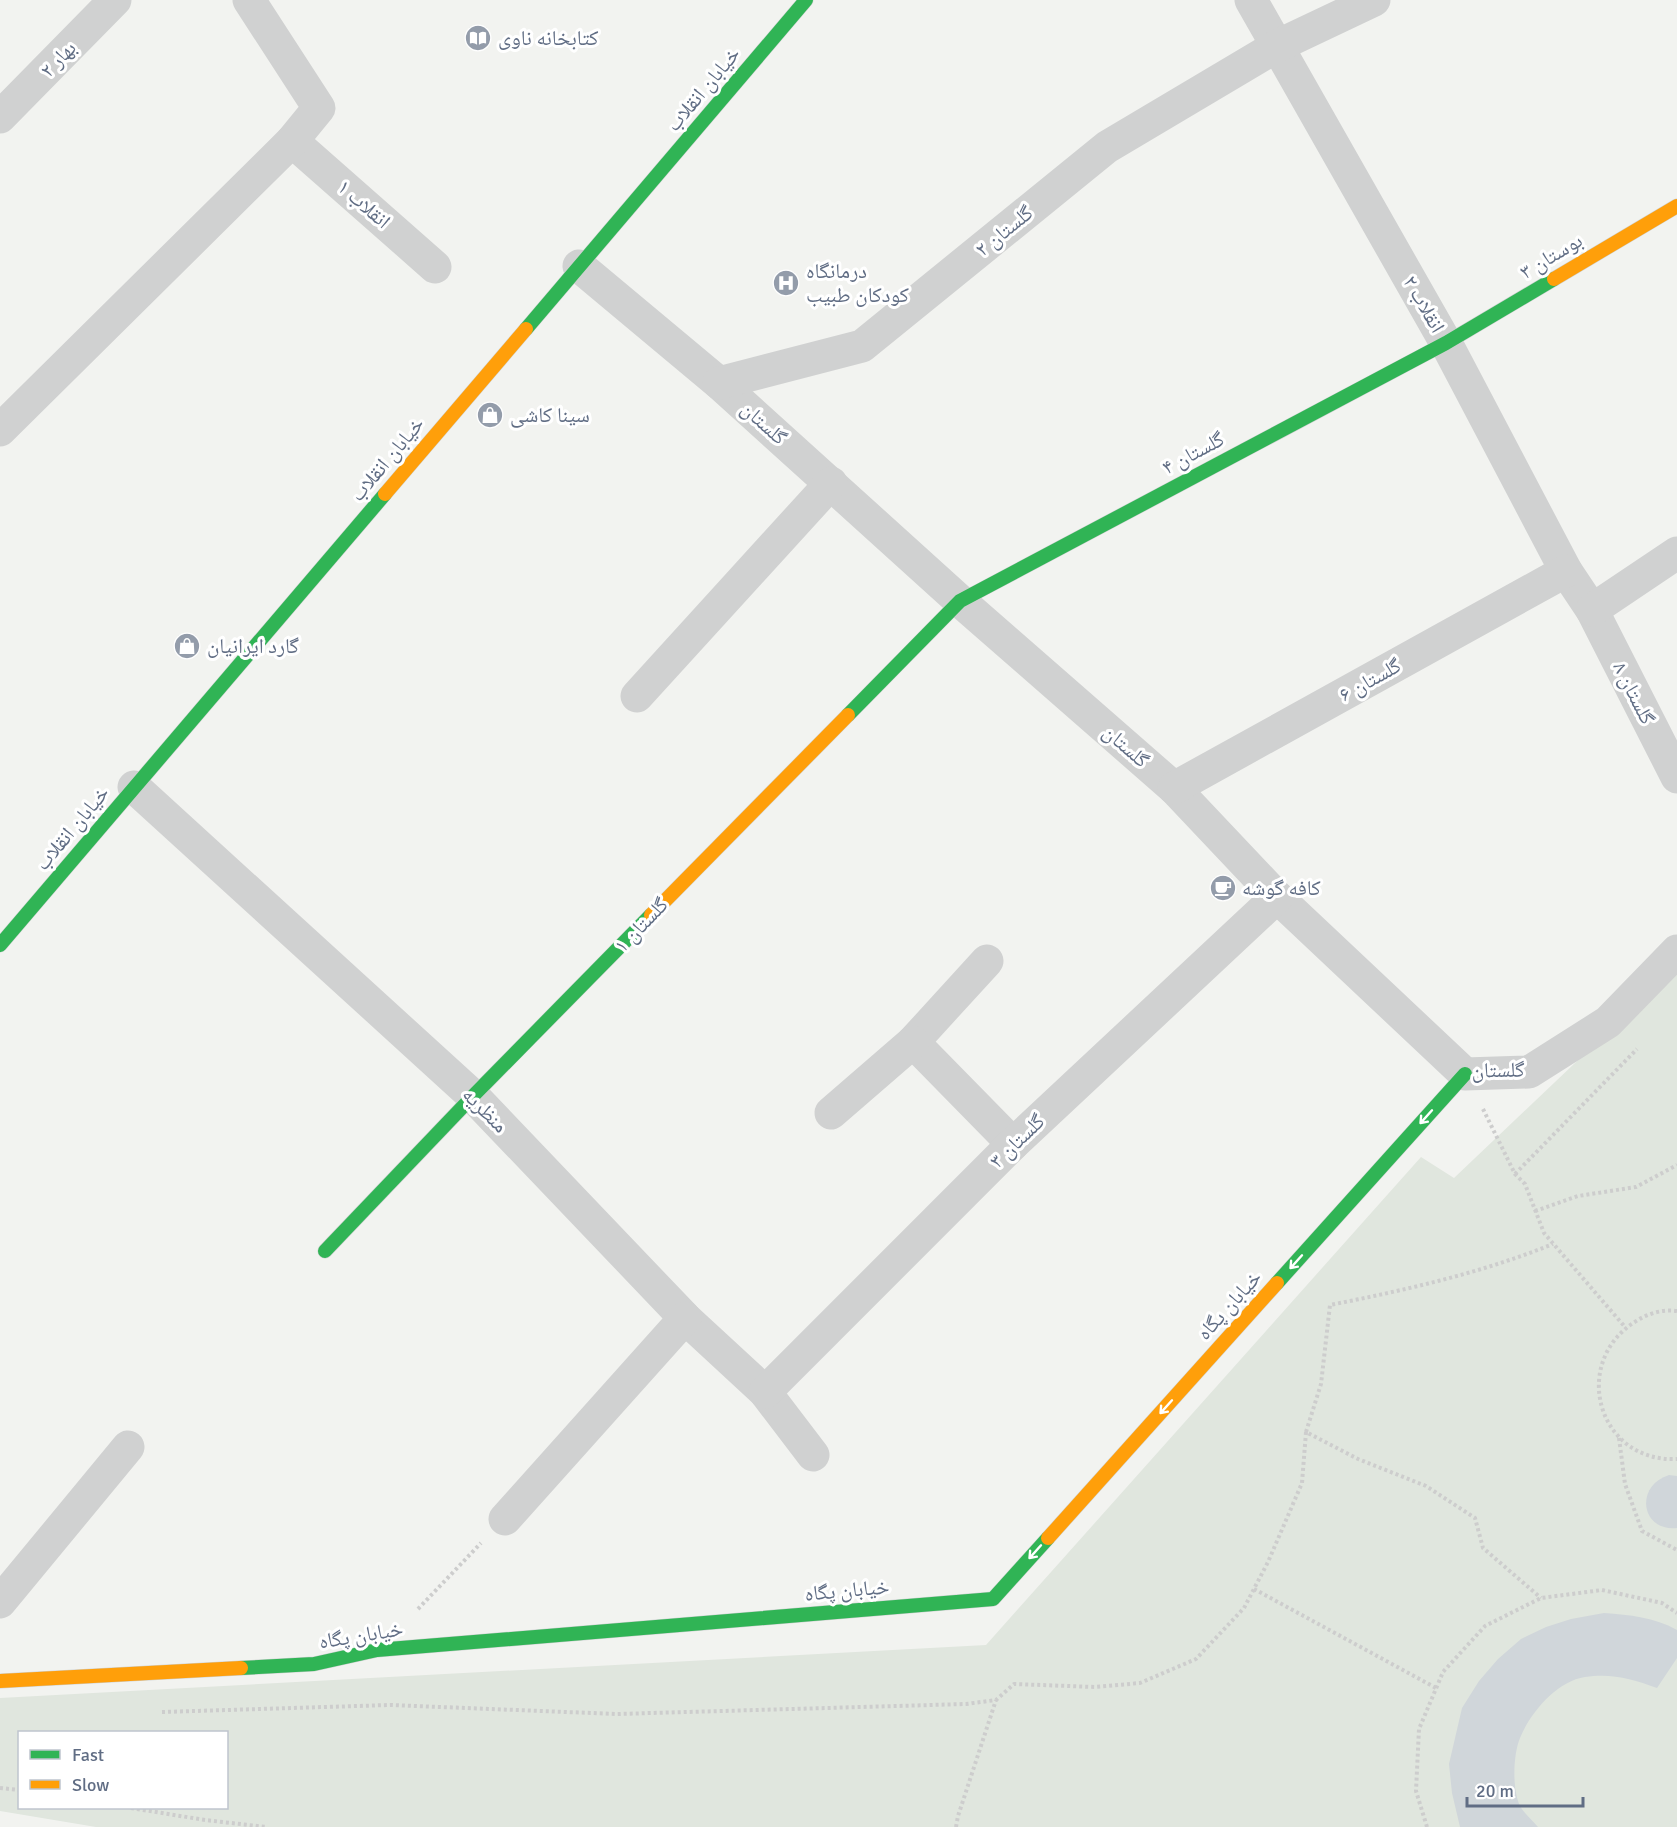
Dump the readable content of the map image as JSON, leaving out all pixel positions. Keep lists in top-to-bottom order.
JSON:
{
  "streets": {
    "street": [
      "بهار ۲",
      "خیابان انقلاب",
      "انقلاب ۱",
      "گلستان ۲",
      "بوستان ۳",
      "انقلاب ۲",
      "گلستان",
      "گلستان ۴",
      "گلستان ۶",
      "گلستان ۸",
      "گلستان ۱",
      "منظریه",
      "گلستان ۳",
      "خیابان پگاه"
    ]
  },
  "crossings": [
    ["خیابان انقلاب", "گلستان"],
    ["خیابان انقلاب", "منظریه"],
    ["گلستان ۲", "انقلاب ۲"],
    ["گلستان ۲", "گلستان"],
    ["بوستان ۳", "انقلاب ۲"],
    ["بوستان ۳", "گلستان ۴"],
    ["انقلاب ۲", "گلستان ۴"],
    ["انقلاب ۲", "گلستان ۶"],
    ["انقلاب ۲", "گلستان ۸"],
    ["گلستان", "گلستان ۴"],
    ["گلستان", "گلستان ۶"],
    ["گلستان", "گلستان ۱"],
    ["گلستان", "گلستان ۳"],
    ["گلستان", "خیابان پگاه"],
    ["گلستان ۴", "گلستان ۱"],
    ["گلستان ۱", "منظریه"],
    ["منظریه", "گلستان ۳"]
  ],
  "one_way": ["خیابان پگاه"],
  "places": {
    "library": ["کتابخانه ناوی"],
    "hospital": ["درمانگاه کودکان طبیب"],
    "shop": ["سینا کاشی", "گارد ایرانیان"],
    "cafe": ["کافه گوشه"]
  },
  "legend": ["Fast", "Slow"],
  "scale_bar": "20 m"
}
